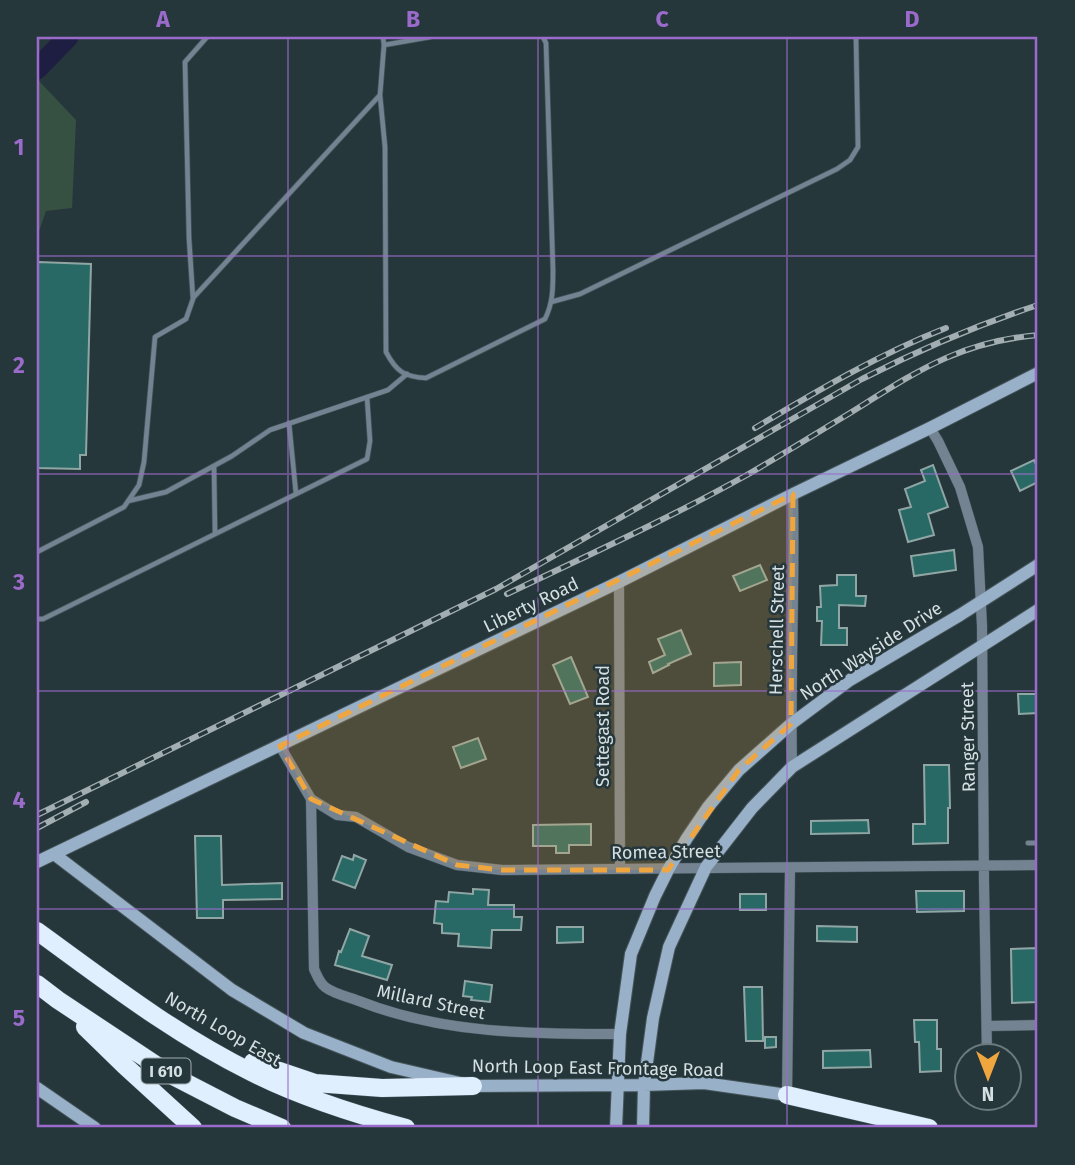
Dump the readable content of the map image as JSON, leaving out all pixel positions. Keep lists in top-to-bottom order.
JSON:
{
  "streets": {
    "highway": ["North Loop East", "I 610"],
    "main road": ["Liberty Road", "North Wayside Drive", "North Loop East Frontage Road"],
    "street": [
      "Herschell Street",
      "Settegast Road",
      "Ranger Street",
      "Romea Street",
      "Millard Street"
    ]
  },
  "crossings": [
    ["Liberty Road", "Herschell Street"],
    ["Liberty Road", "Settegast Road"],
    ["Liberty Road", "Ranger Street"],
    ["Liberty Road", "Millard Street"],
    ["Liberty Road", "North Loop East Frontage Road"],
    ["Herschell Street", "North Wayside Drive"],
    ["North Wayside Drive", "Ranger Street"],
    ["North Wayside Drive", "Romea Street"],
    ["North Wayside Drive", "Millard Street"],
    ["North Wayside Drive", "North Loop East Frontage Road"],
    ["Settegast Road", "Romea Street"],
    ["Ranger Street", "Romea Street"],
    ["Romea Street", "Millard Street"]
  ],
  "north": "bottom",
  "grid": {
    "columns": [
      "A",
      "B",
      "C",
      "D"
    ],
    "rows": [
      "1",
      "2",
      "3",
      "4",
      "5"
    ]
  }
}
